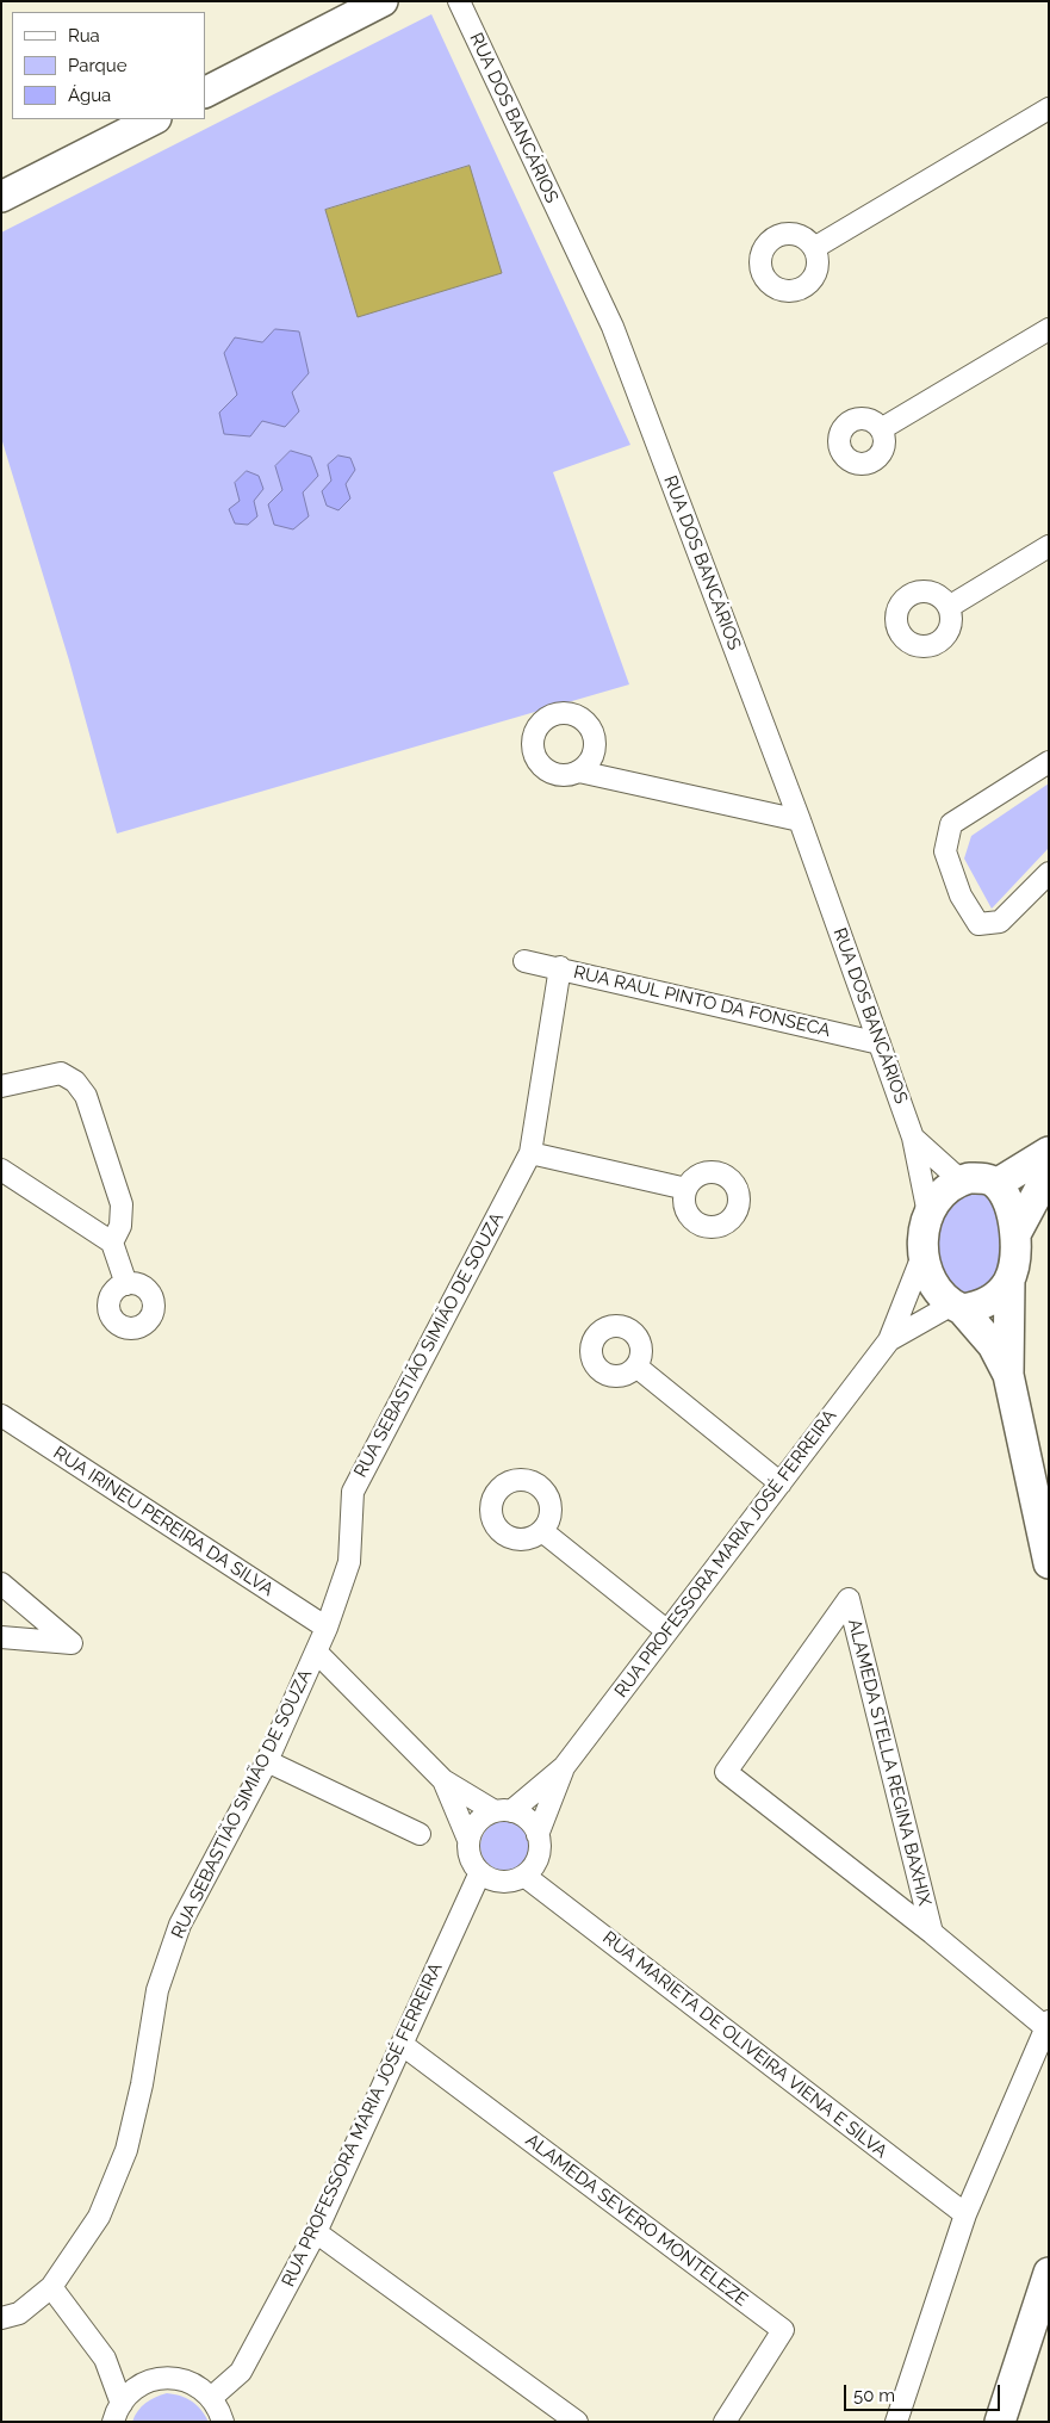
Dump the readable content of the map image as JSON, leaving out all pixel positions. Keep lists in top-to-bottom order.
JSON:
{
  "streets": {
    "street": [
      "RUA DOS BANCÁRIOS",
      "RUA RAUL PINTO DA FONSECA",
      "RUA SEBASTIÃO SIMIÃO DE SOUZA",
      "RUA IRINEU PEREIRA DA SILVA",
      "RUA PROFESSORA MARIA JOSÉ FERREIRA",
      "ALAMEDA STELLA REGINA BAXHIX",
      "RUA MARIETA DE OLIVEIRA VIENA E SILVA",
      "ALAMEDA SEVERO MONTELEZE"
    ]
  },
  "crossings": [
    ["RUA DOS BANCÁRIOS", "RUA RAUL PINTO DA FONSECA"],
    ["RUA DOS BANCÁRIOS", "RUA PROFESSORA MARIA JOSÉ FERREIRA"],
    ["RUA RAUL PINTO DA FONSECA", "RUA SEBASTIÃO SIMIÃO DE SOUZA"],
    ["RUA SEBASTIÃO SIMIÃO DE SOUZA", "RUA IRINEU PEREIRA DA SILVA"],
    ["RUA PROFESSORA MARIA JOSÉ FERREIRA", "RUA MARIETA DE OLIVEIRA VIENA E SILVA"],
    ["RUA PROFESSORA MARIA JOSÉ FERREIRA", "ALAMEDA SEVERO MONTELEZE"]
  ],
  "legend": ["Rua", "Parque", "Água"],
  "scale_bar": "50 m"
}
